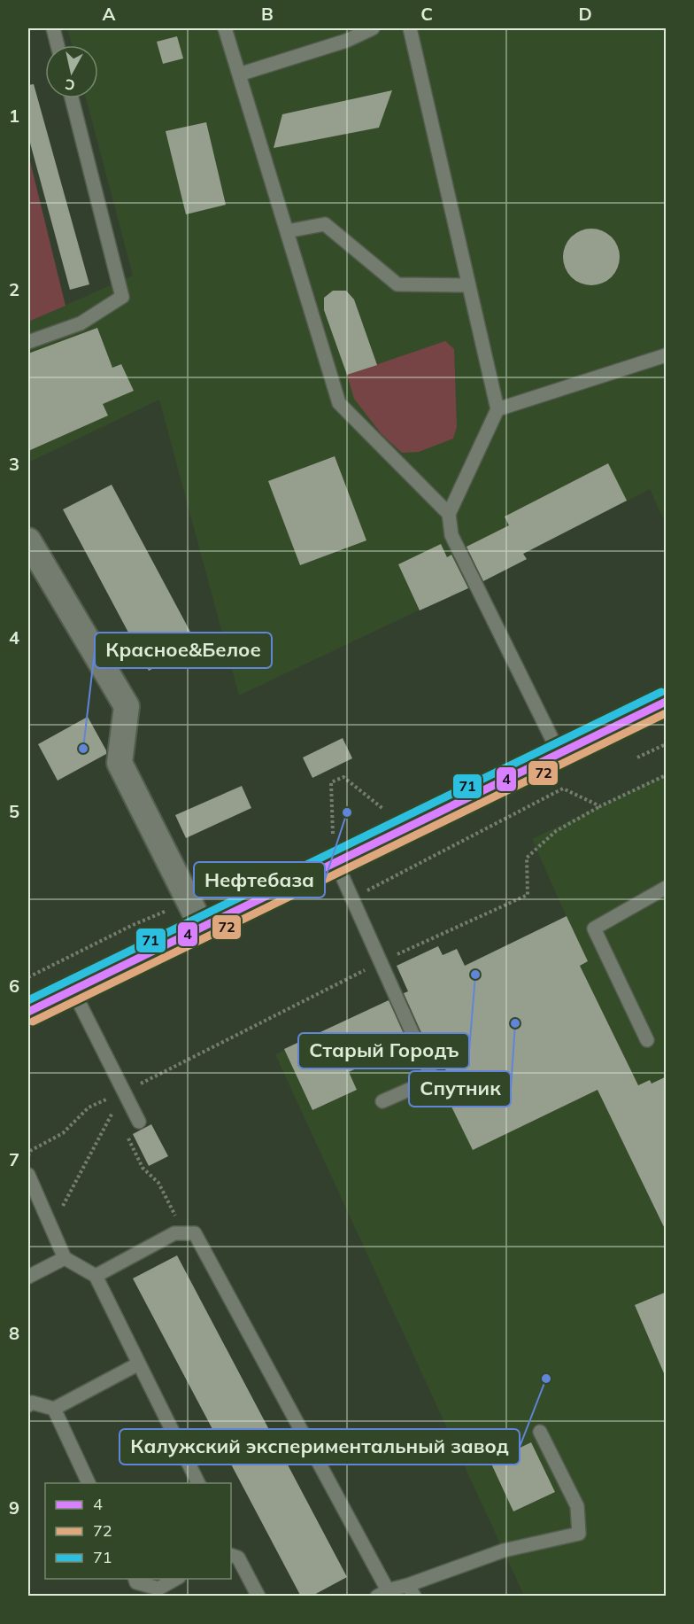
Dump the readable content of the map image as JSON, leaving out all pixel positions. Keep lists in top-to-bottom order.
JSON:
{
  "places": [
    "Красное&Белое",
    "Нефтебаза",
    "Старый Городъ",
    "Спутник",
    "Калужский экспериментальный завод"
  ],
  "lines": ["transit line 71", "transit line 4", "transit line 72"],
  "legend": ["4", "72", "71"],
  "north": "bottom",
  "grid": {
    "columns": [
      "A",
      "B",
      "C",
      "D"
    ],
    "rows": [
      "1",
      "2",
      "3",
      "4",
      "5",
      "6",
      "7",
      "8",
      "9"
    ]
  }
}
